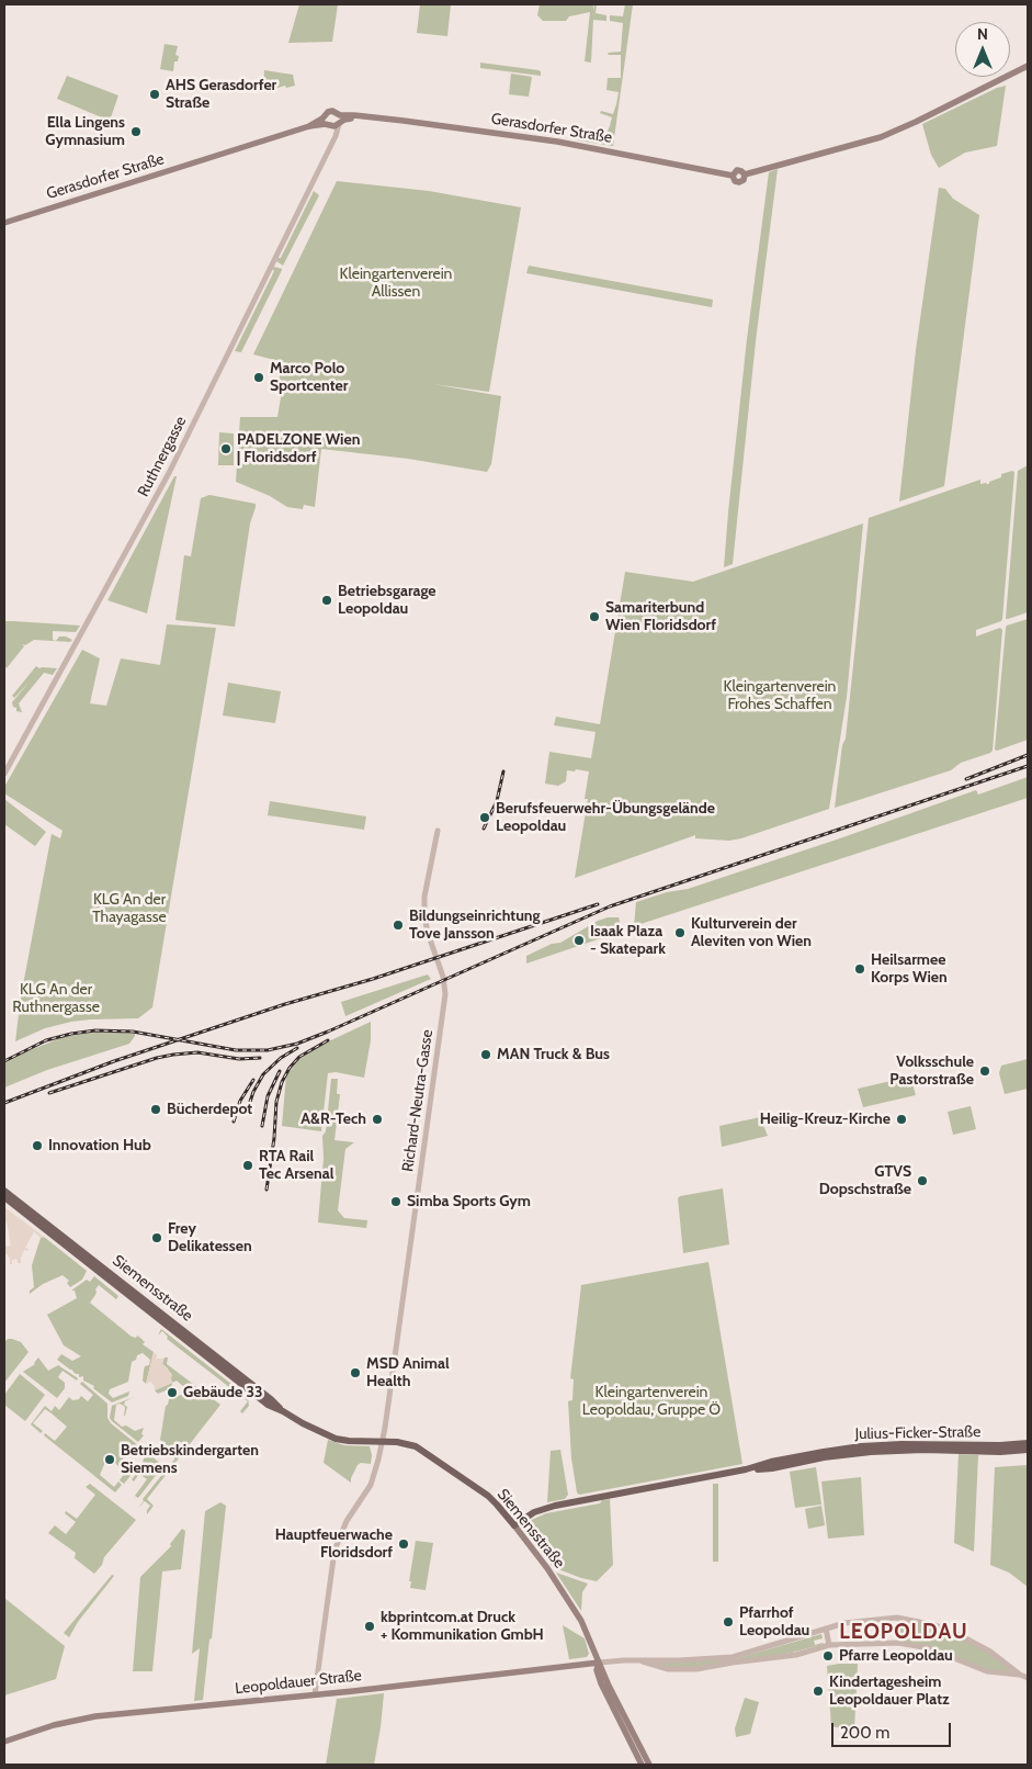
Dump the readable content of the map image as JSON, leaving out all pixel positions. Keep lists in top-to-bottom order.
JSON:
{
  "streets": {
    "main road": [
      "Gerasdorfer Straße",
      "Siemensstraße",
      "Julius-Ficker-Straße",
      "Leopoldauer Straße"
    ],
    "street": ["Ruthnergasse", "Richard-Neutra-Gasse"]
  },
  "crossings": [
    ["Gerasdorfer Straße", "Ruthnergasse"],
    ["Richard-Neutra-Gasse", "Siemensstraße"],
    ["Richard-Neutra-Gasse", "Leopoldauer Straße"],
    ["Siemensstraße", "Julius-Ficker-Straße"],
    ["Siemensstraße", "Leopoldauer Straße"]
  ],
  "districts": ["LEOPOLDAU"],
  "parks": [
    "Kleingartenverein Allissen",
    "Kleingartenverein Frohes Schaffen",
    "KLG An der Thayagasse",
    "KLG An der Ruthnergasse",
    "Kleingartenverein Leopoldau, Gruppe Ö"
  ],
  "places": [
    "AHS Gerasdorfer Straße",
    "Ella Lingens Gymnasium",
    "Marco Polo Sportcenter",
    "PADELZONE Wien | Floridsdorf",
    "Betriebsgarage Leopoldau",
    "Samariterbund Wien Floridsdorf",
    "Berufsfeuerwehr-Übungsgelände Leopoldau",
    "Bildungseinrichtung Tove Jansson",
    "Kulturverein der Aleviten von Wien",
    "Isaak Plaza - Skatepark",
    "Heilsarmee Korps Wien",
    "MAN Truck & Bus",
    "Volksschule Pastorstraße",
    "Bücherdepot",
    "A&R-Tech",
    "Heilig-Kreuz-Kirche",
    "Innovation Hub",
    "RTA Rail Tec Arsenal",
    "GTVS Dopschstraße",
    "Simba Sports Gym",
    "Frey Delikatessen",
    "MSD Animal Health",
    "Gebäude 33",
    "Betriebskindergarten Siemens",
    "Hauptfeuerwache Floridsdorf",
    "Pfarrhof Leopoldau",
    "kbprintcom.at Druck + Kommunikation GmbH",
    "Pfarre Leopoldau",
    "Kindertagesheim Leopoldauer Platz"
  ],
  "scale_bar": "200 m",
  "north": "top"
}
